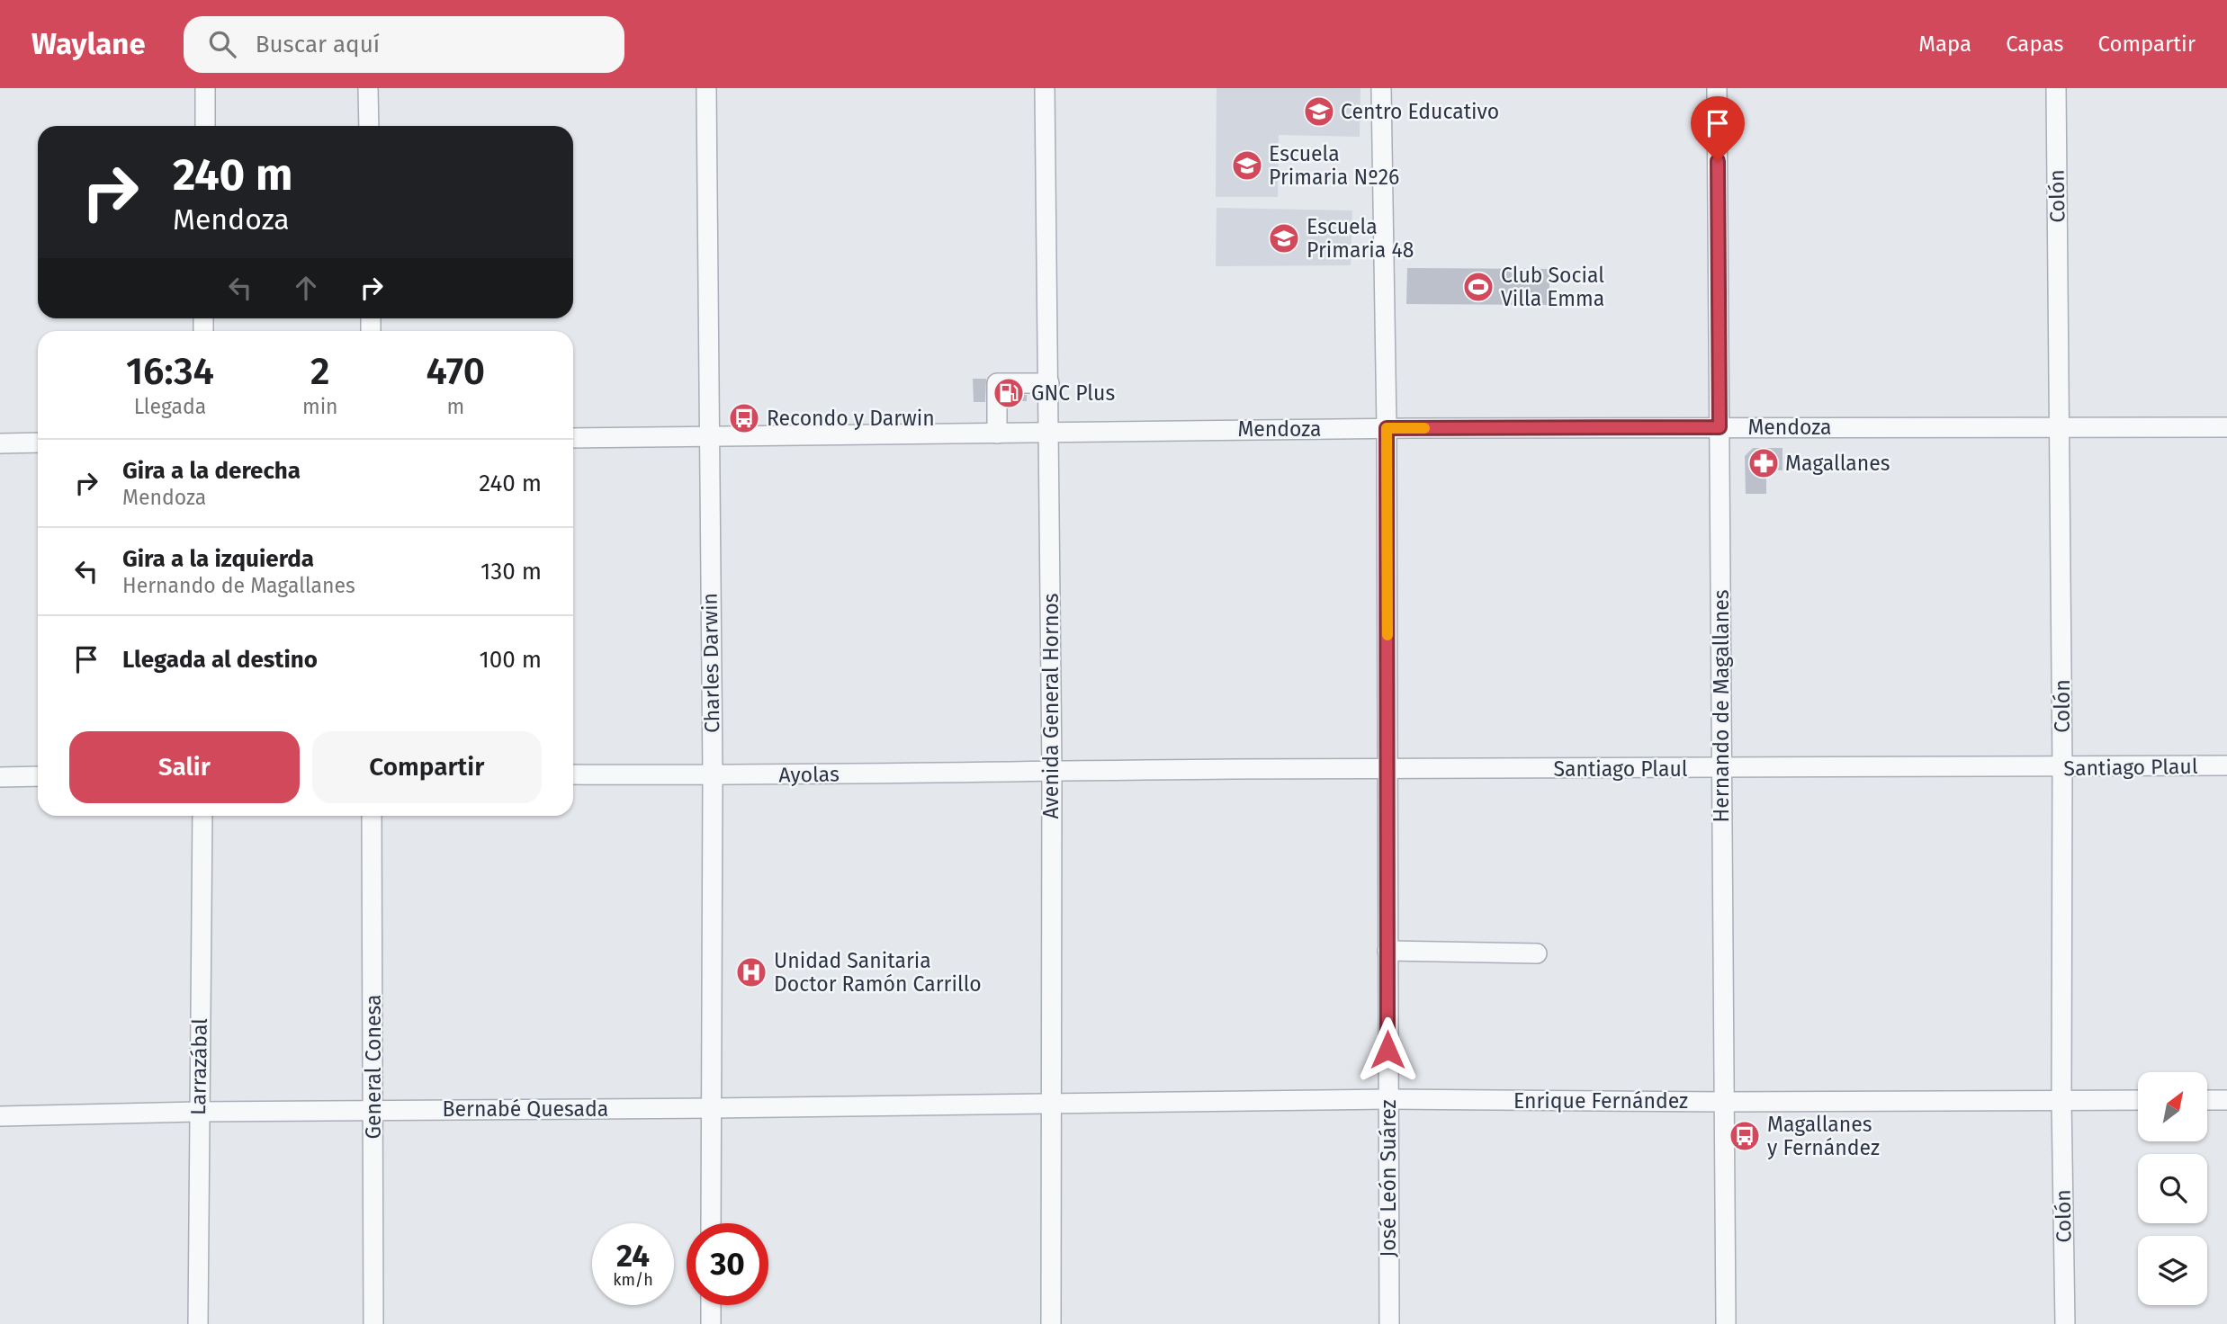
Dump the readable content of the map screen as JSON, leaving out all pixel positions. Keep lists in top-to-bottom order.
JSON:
{
  "streets": {
    "street": [
      "Colón",
      "Mendoza",
      "Charles Darwin",
      "Avenida General Hornos",
      "Hernando de Magallanes",
      "Santiago Plaul",
      "Ayolas",
      "Larrazábal",
      "General Conesa",
      "Enrique Fernández",
      "Bernabé Quesada",
      "José León Suárez"
    ]
  },
  "crossings": [
    ["Colón", "Mendoza"],
    ["Colón", "Santiago Plaul"],
    ["Colón", "Enrique Fernández"],
    ["Mendoza", "Charles Darwin"],
    ["Mendoza", "Avenida General Hornos"],
    ["Mendoza", "Hernando de Magallanes"],
    ["Mendoza", "José León Suárez"],
    ["Charles Darwin", "Ayolas"],
    ["Charles Darwin", "Bernabé Quesada"],
    ["Avenida General Hornos", "Santiago Plaul"],
    ["Avenida General Hornos", "Ayolas"],
    ["Avenida General Hornos", "Enrique Fernández"],
    ["Avenida General Hornos", "Bernabé Quesada"],
    ["Hernando de Magallanes", "Santiago Plaul"],
    ["Hernando de Magallanes", "Enrique Fernández"],
    ["Santiago Plaul", "Ayolas"],
    ["Santiago Plaul", "José León Suárez"],
    ["Larrazábal", "Bernabé Quesada"],
    ["General Conesa", "Bernabé Quesada"],
    ["Enrique Fernández", "Bernabé Quesada"],
    ["Enrique Fernández", "José León Suárez"]
  ],
  "places": {
    "school or university": ["Centro Educativo", "Escuela Primaria Nº26", "Escuela Primaria 48"],
    "sports": ["Club Social Villa Emma"],
    "fuel station": ["GNC Plus"],
    "bus stop": ["Recondo y Darwin", "Magallanes y Fernández"],
    "pharmacy": ["Magallanes"],
    "hospital": ["Unidad Sanitaria Doctor Ramón Carrillo"]
  },
  "north": "top right",
  "page": {
    "header": "Waylane",
    "search": "Buscar aquí",
    "nav": ["Mapa", "Capas", "Compartir"],
    "turn": ["240 m", "Mendoza"],
    "eta": [
      "16:34",
      "Llegada",
      "2",
      "min",
      "470",
      "m"
    ],
    "list": [
      {
        "name": "Gira a la derecha",
        "note": "Mendoza",
        "value": "240 m"
      },
      {
        "name": "Gira a la izquierda",
        "note": "Hernando de Magallanes",
        "value": "130 m"
      },
      {
        "name": "Llegada al destino",
        "value": "100 m"
      }
    ],
    "buttons": ["Salir", "Compartir"],
    "speed": "24 km/h",
    "limit": "30"
  }
}
